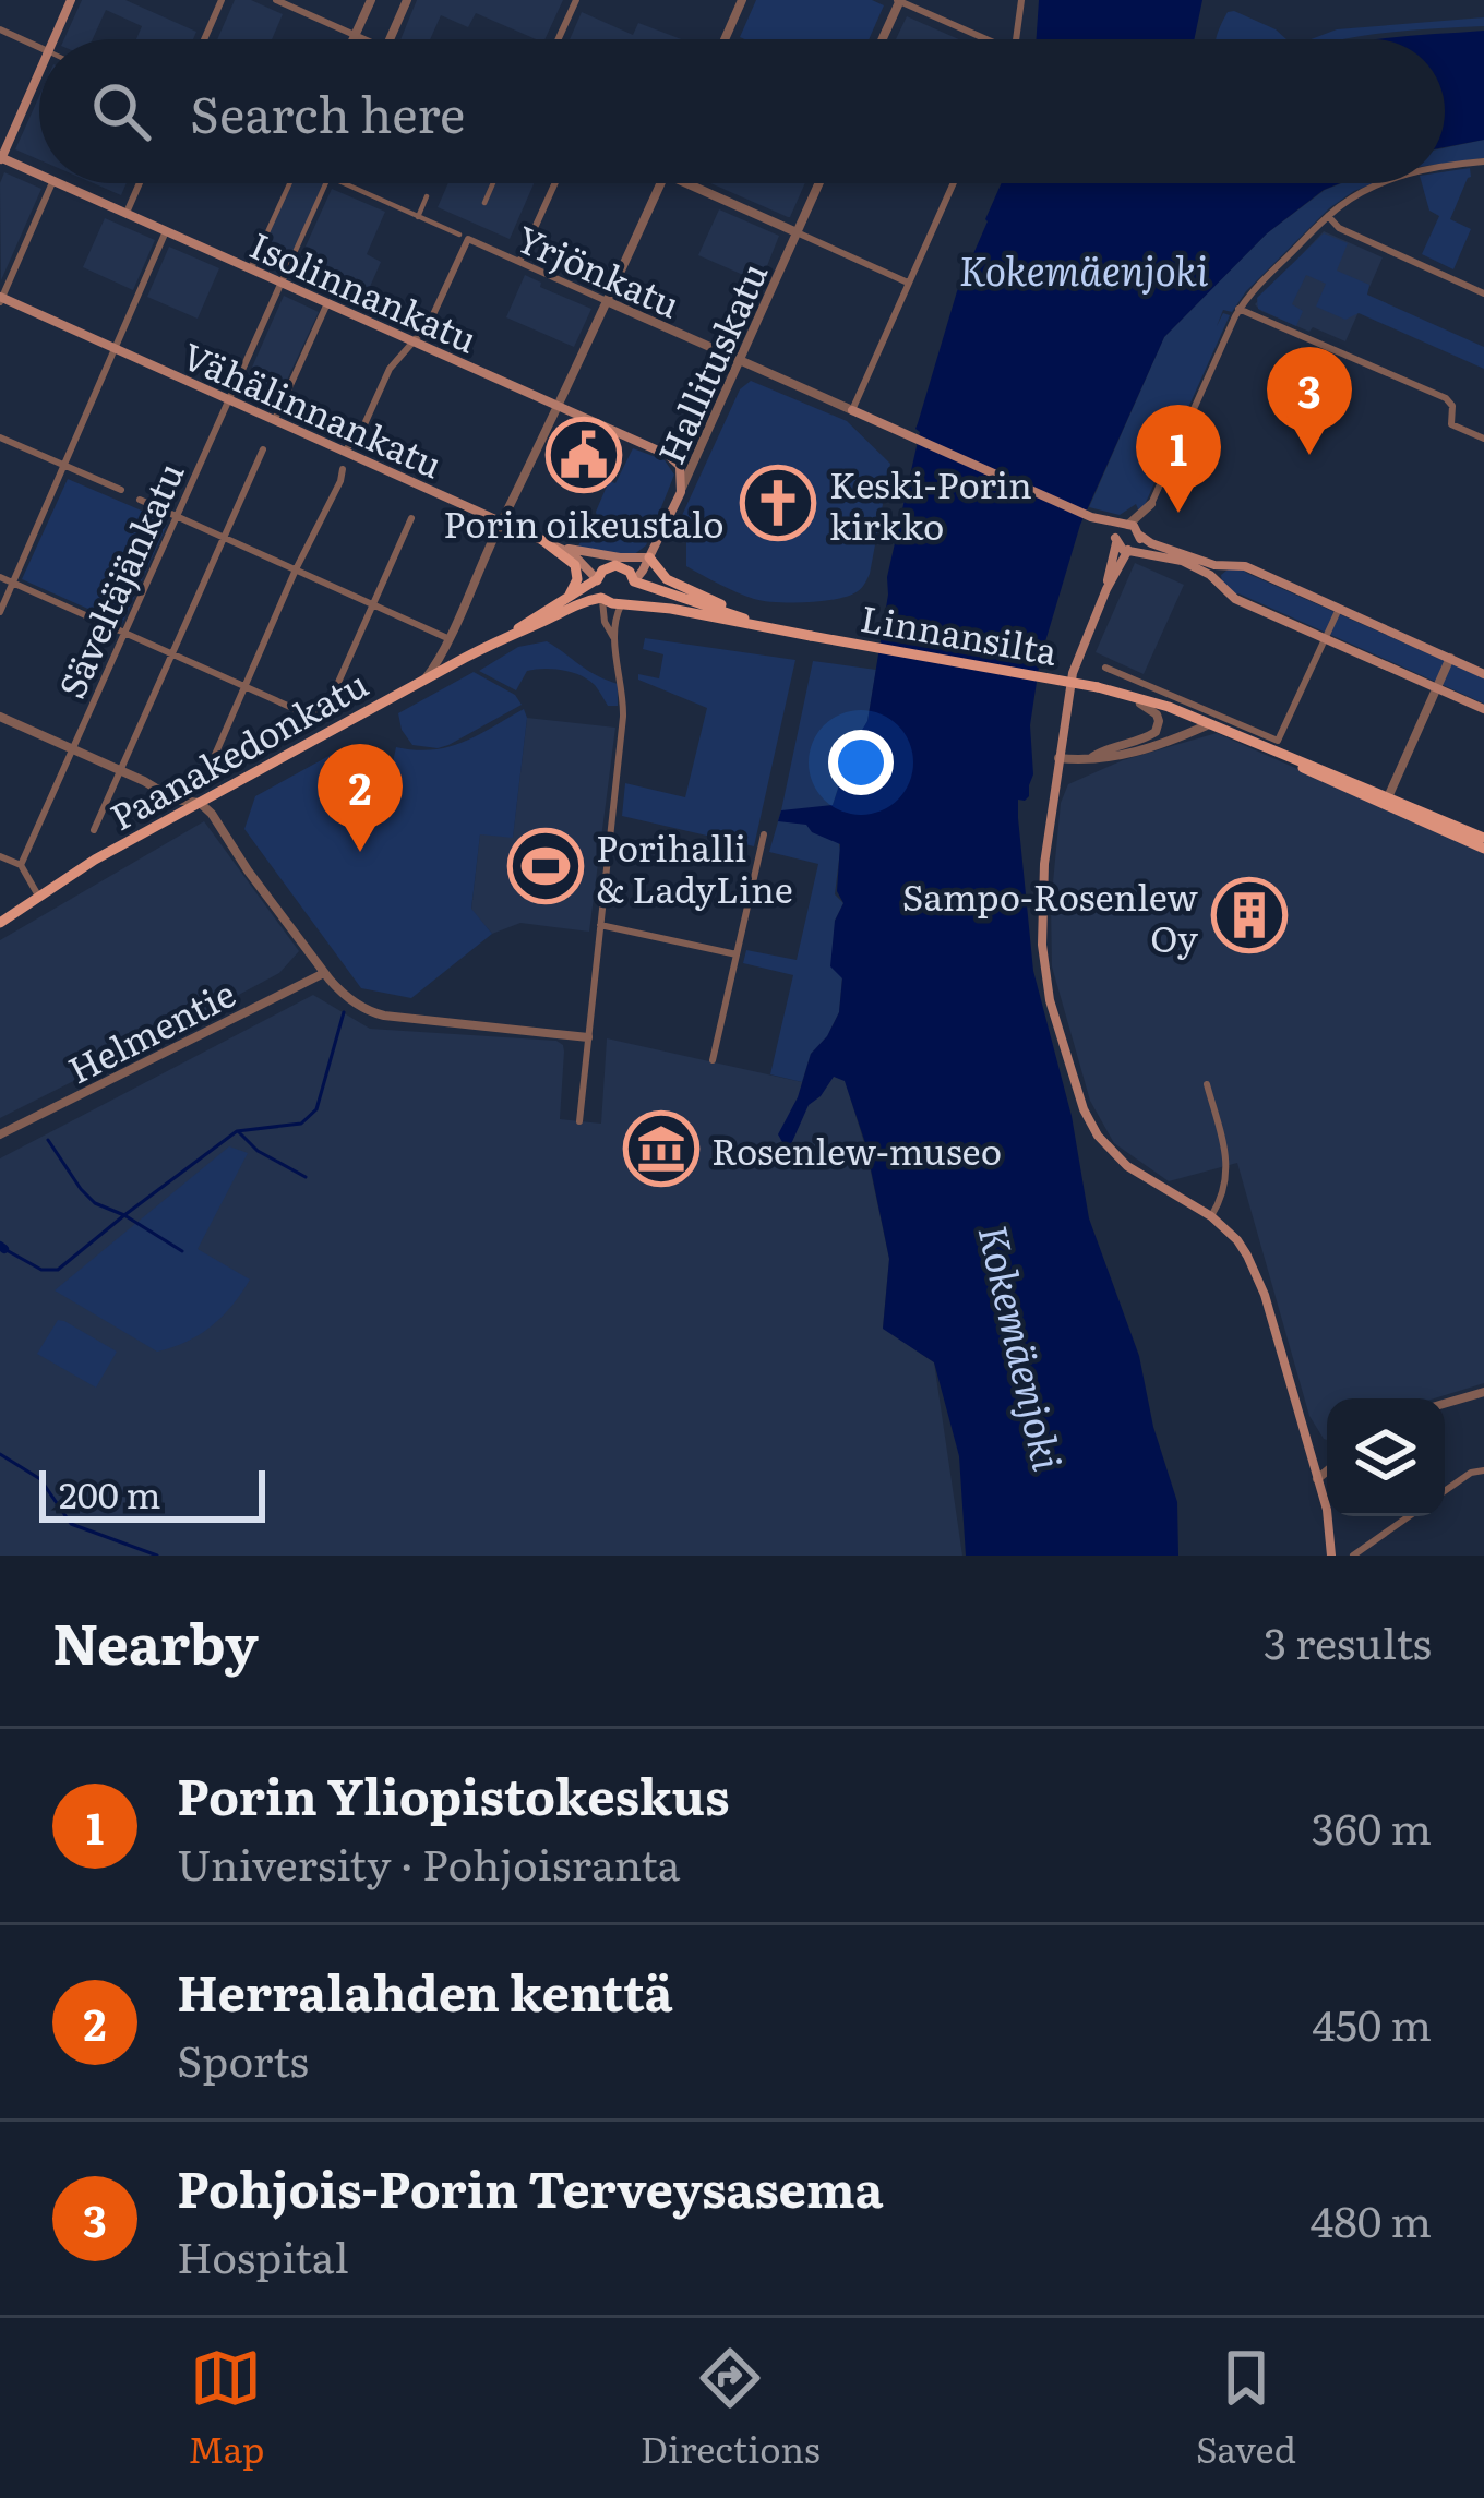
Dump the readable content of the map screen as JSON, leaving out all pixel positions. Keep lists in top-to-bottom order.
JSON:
{
  "streets": {
    "main road": [
      "Isolinnankatu",
      "Hallituskatu",
      "Vähälinnankatu",
      "Linnansilta",
      "Paanakedonkatu"
    ],
    "street": ["Yrjönkatu", "Säveltäjänkatu", "Helmentie"]
  },
  "crossings": [
    ["Yrjönkatu", "Hallituskatu"],
    ["Isolinnankatu", "Hallituskatu"],
    ["Isolinnankatu", "Säveltäjänkatu"],
    ["Hallituskatu", "Vähälinnankatu"],
    ["Hallituskatu", "Paanakedonkatu"],
    ["Vähälinnankatu", "Säveltäjänkatu"],
    ["Vähälinnankatu", "Paanakedonkatu"]
  ],
  "water": ["Kokemäenjoki"],
  "places": {
    "public building": ["Porin oikeustalo"],
    "church": ["Keski-Porin kirkko"],
    "sports": ["Porihalli & LadyLine"],
    "building": ["Sampo-Rosenlew Oy"],
    "museum": ["Rosenlew-museo"]
  },
  "scale_bar": "200 m",
  "page": {
    "search": "Search here",
    "pins": ["3", "1", "2"],
    "scale": "200 m",
    "heading": ["Nearby", "3 results"],
    "list": [
      {
        "mark": "1",
        "name": "Porin Yliopistokeskus",
        "note": "University · Pohjoisranta",
        "value": "360 m"
      },
      {
        "mark": "2",
        "name": "Herralahden kenttä",
        "note": "Sports",
        "value": "450 m"
      },
      {
        "mark": "3",
        "name": "Pohjois-Porin Terveysasema",
        "note": "Hospital",
        "value": "480 m"
      }
    ],
    "nav": ["Map", "Directions", "Saved"]
  }
}
